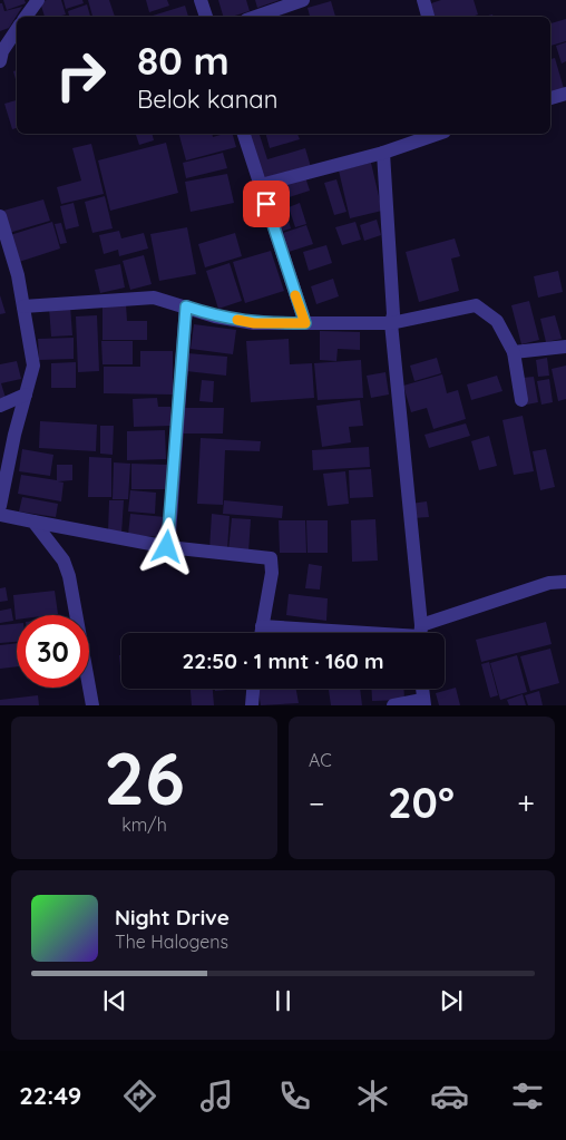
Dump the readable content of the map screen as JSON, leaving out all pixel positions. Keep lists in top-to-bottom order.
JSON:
{
  "page": {
    "turn": ["80 m", "Belok kanan"],
    "limit": "30",
    "trip": "22:50 · 1 mnt · 160 m",
    "tile": [
      ["26", "km/h"],
      "AC"
    ],
    "heat": ["−", "20°", "+"],
    "song": ["Night Drive", "The Halogens"],
    "tabs": "22:49"
  }
}
